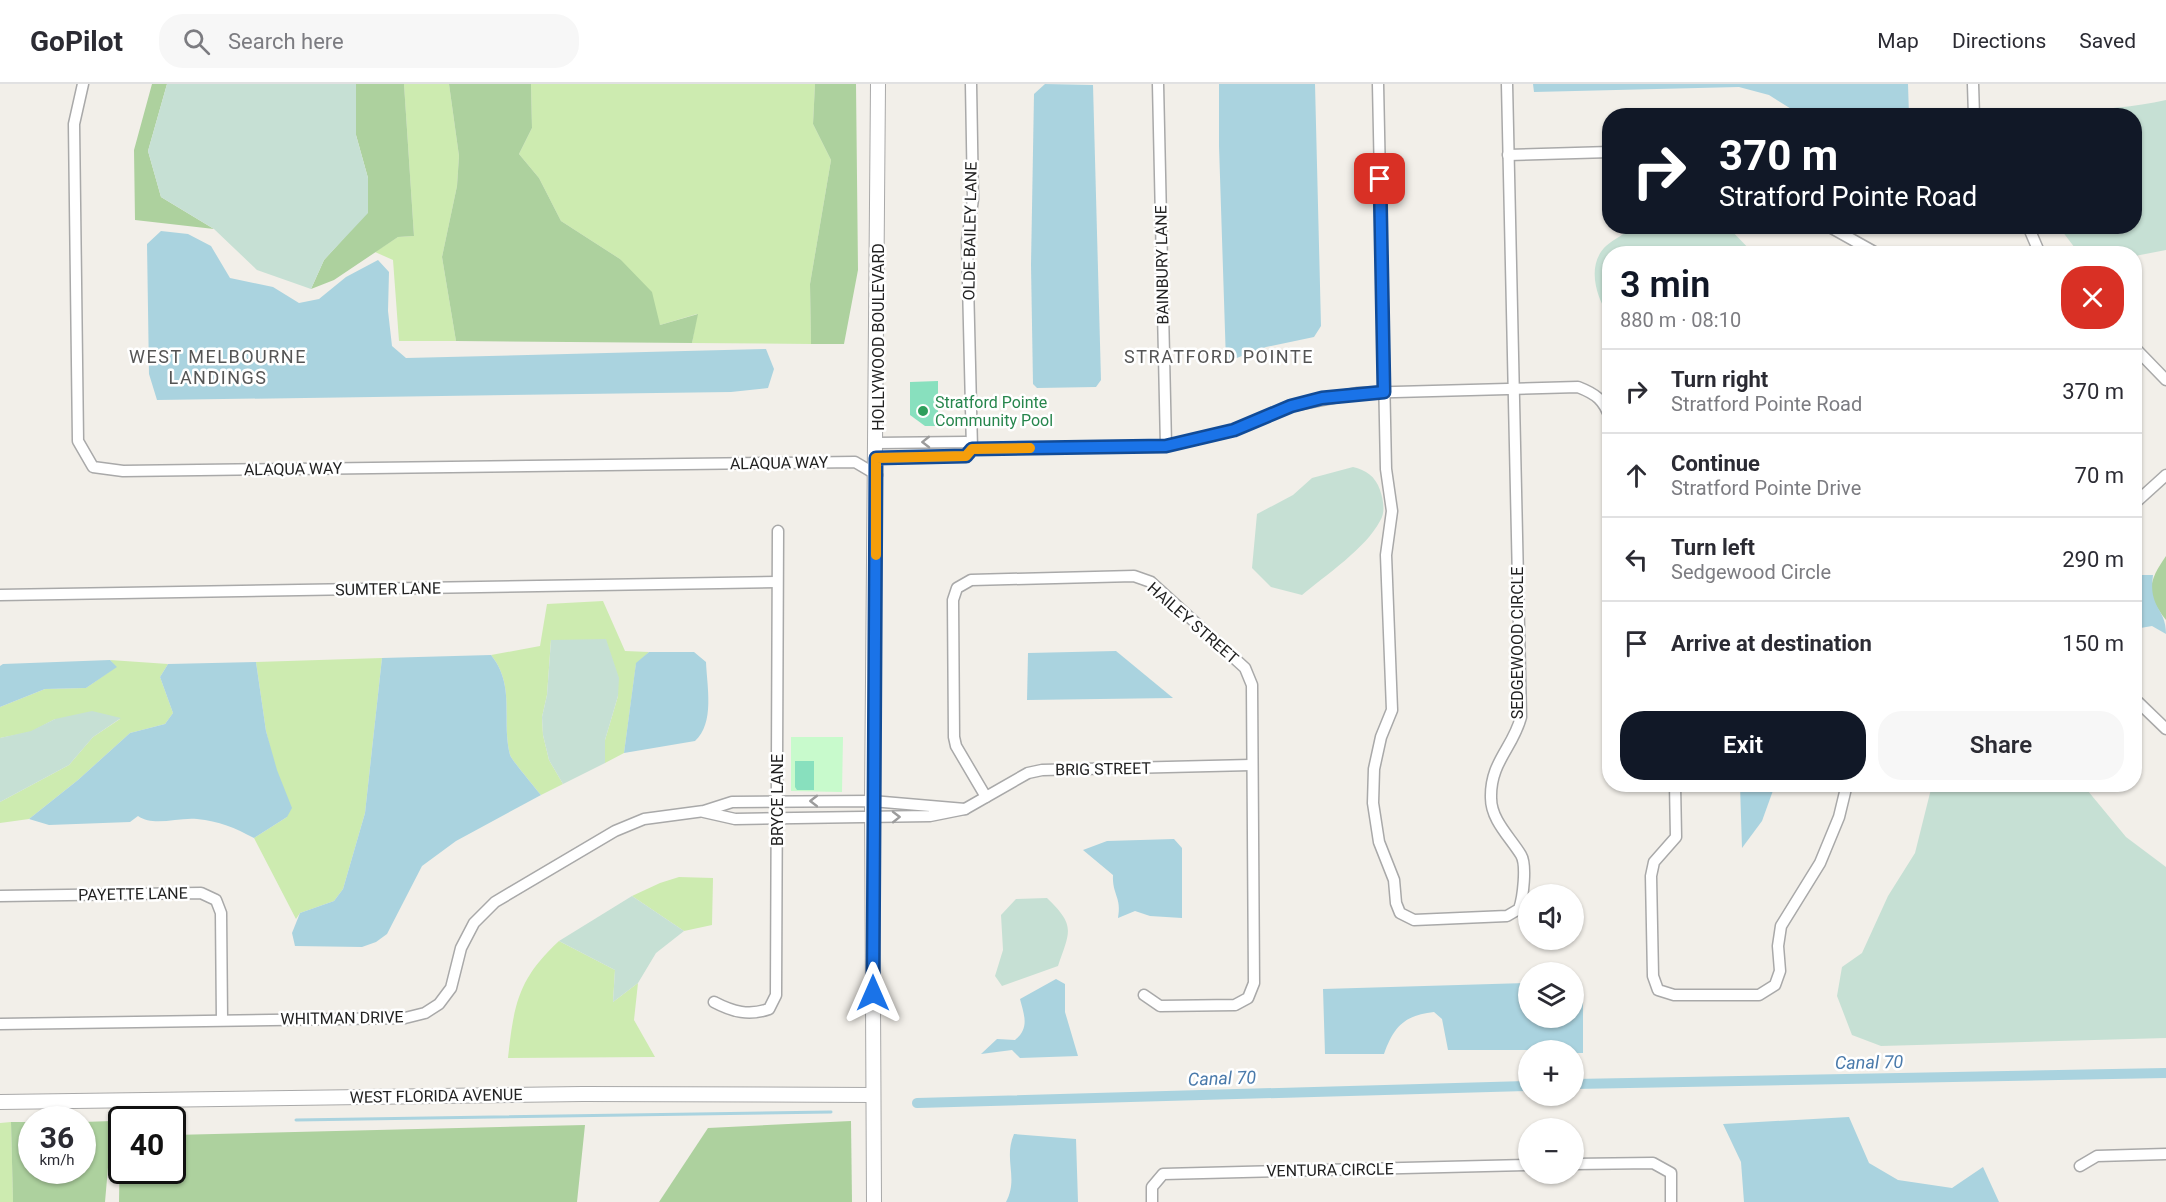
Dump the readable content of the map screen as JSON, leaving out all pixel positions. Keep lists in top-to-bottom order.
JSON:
{
  "streets": {
    "street": [
      "OLDE BAILEY LANE",
      "BAINBURY LANE",
      "HOLLYWOOD BOULEVARD",
      "ALAQUA WAY",
      "SUMTER LANE",
      "HAILEY STREET",
      "SEDGEWOOD CIRCLE",
      "BRIG STREET",
      "BRYCE LANE",
      "PAYETTE LANE",
      "WHITMAN DRIVE",
      "WEST FLORIDA AVENUE",
      "VENTURA CIRCLE"
    ]
  },
  "crossings": [
    ["HOLLYWOOD BOULEVARD", "ALAQUA WAY"],
    ["HOLLYWOOD BOULEVARD", "BRIG STREET"],
    ["HOLLYWOOD BOULEVARD", "WHITMAN DRIVE"],
    ["HOLLYWOOD BOULEVARD", "WEST FLORIDA AVENUE"],
    ["SUMTER LANE", "BRYCE LANE"],
    ["HAILEY STREET", "BRIG STREET"],
    ["BRIG STREET", "WHITMAN DRIVE"],
    ["BRYCE LANE", "WHITMAN DRIVE"],
    ["PAYETTE LANE", "WHITMAN DRIVE"]
  ],
  "districts": ["WEST MELBOURNE LANDINGS", "STRATFORD POINTE"],
  "water": ["Canal 70"],
  "places": ["Stratford Pointe Community Pool"],
  "page": {
    "header": "GoPilot",
    "search": "Search here",
    "nav": ["Map", "Directions", "Saved"],
    "turn": ["370 m", "Stratford Pointe Road"],
    "heading": ["3 min", "880 m · 08:10"],
    "list": [
      {
        "name": "Turn right",
        "note": "Stratford Pointe Road",
        "value": "370 m"
      },
      {
        "name": "Continue",
        "note": "Stratford Pointe Drive",
        "value": "70 m"
      },
      {
        "name": "Turn left",
        "note": "Sedgewood Circle",
        "value": "290 m"
      },
      {
        "name": "Arrive at destination",
        "value": "150 m"
      }
    ],
    "buttons": ["Exit", "Share"],
    "map_buttons": ["+", "−"],
    "speed": "36 km/h",
    "limit": "40"
  }
}
